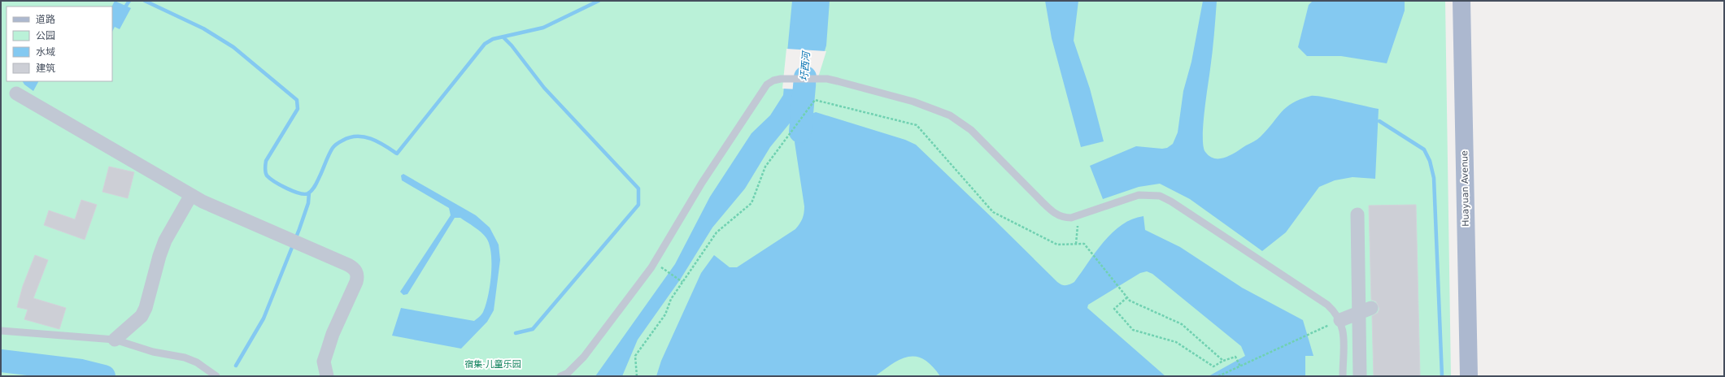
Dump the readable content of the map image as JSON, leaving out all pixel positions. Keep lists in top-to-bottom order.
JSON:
{
  "streets": {
    "main road": ["Huayuan Avenue"]
  },
  "water": ["圩西河"],
  "parks": ["宿集·儿童乐园"],
  "legend": [
    "道路",
    "公园",
    "水域",
    "建筑"
  ]
}
